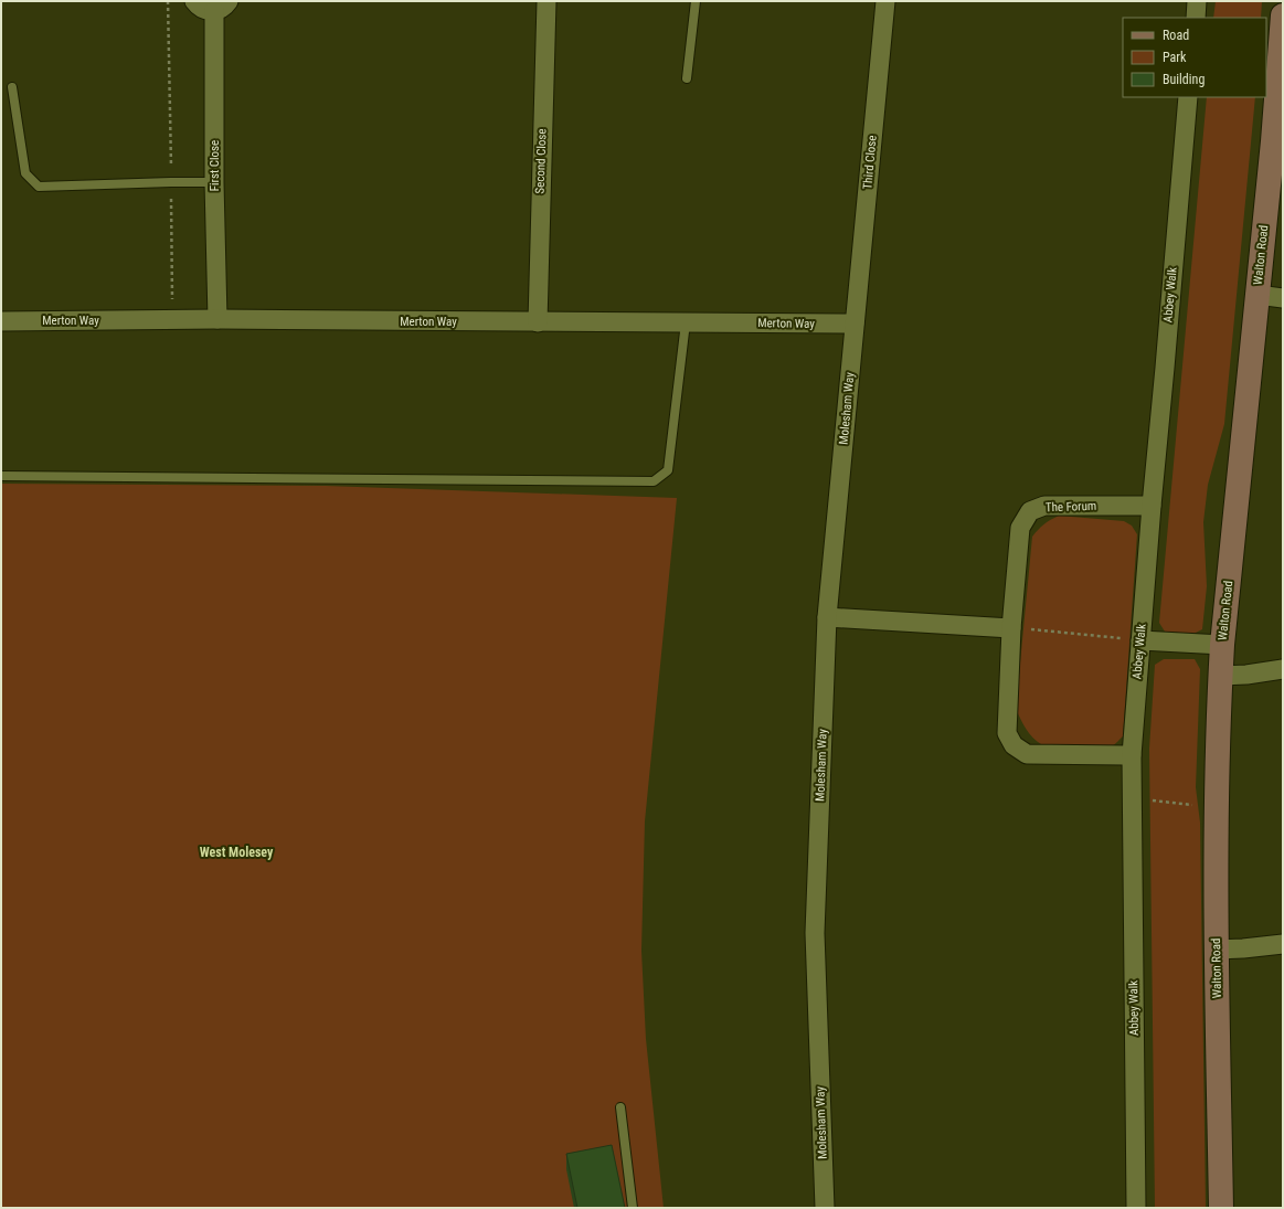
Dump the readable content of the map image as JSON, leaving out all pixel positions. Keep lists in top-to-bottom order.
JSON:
{
  "streets": {
    "main road": ["Walton Road"],
    "street": [
      "Second Close",
      "Third Close",
      "First Close",
      "Abbey Walk",
      "Merton Way",
      "Molesham Way",
      "The Forum"
    ]
  },
  "crossings": [
    ["Second Close", "Merton Way"],
    ["Third Close", "Merton Way"],
    ["Third Close", "Molesham Way"],
    ["First Close", "Merton Way"],
    ["Abbey Walk", "The Forum"],
    ["Merton Way", "Molesham Way"]
  ],
  "districts": ["West Molesey"],
  "legend": ["Road", "Park", "Building"]
}
